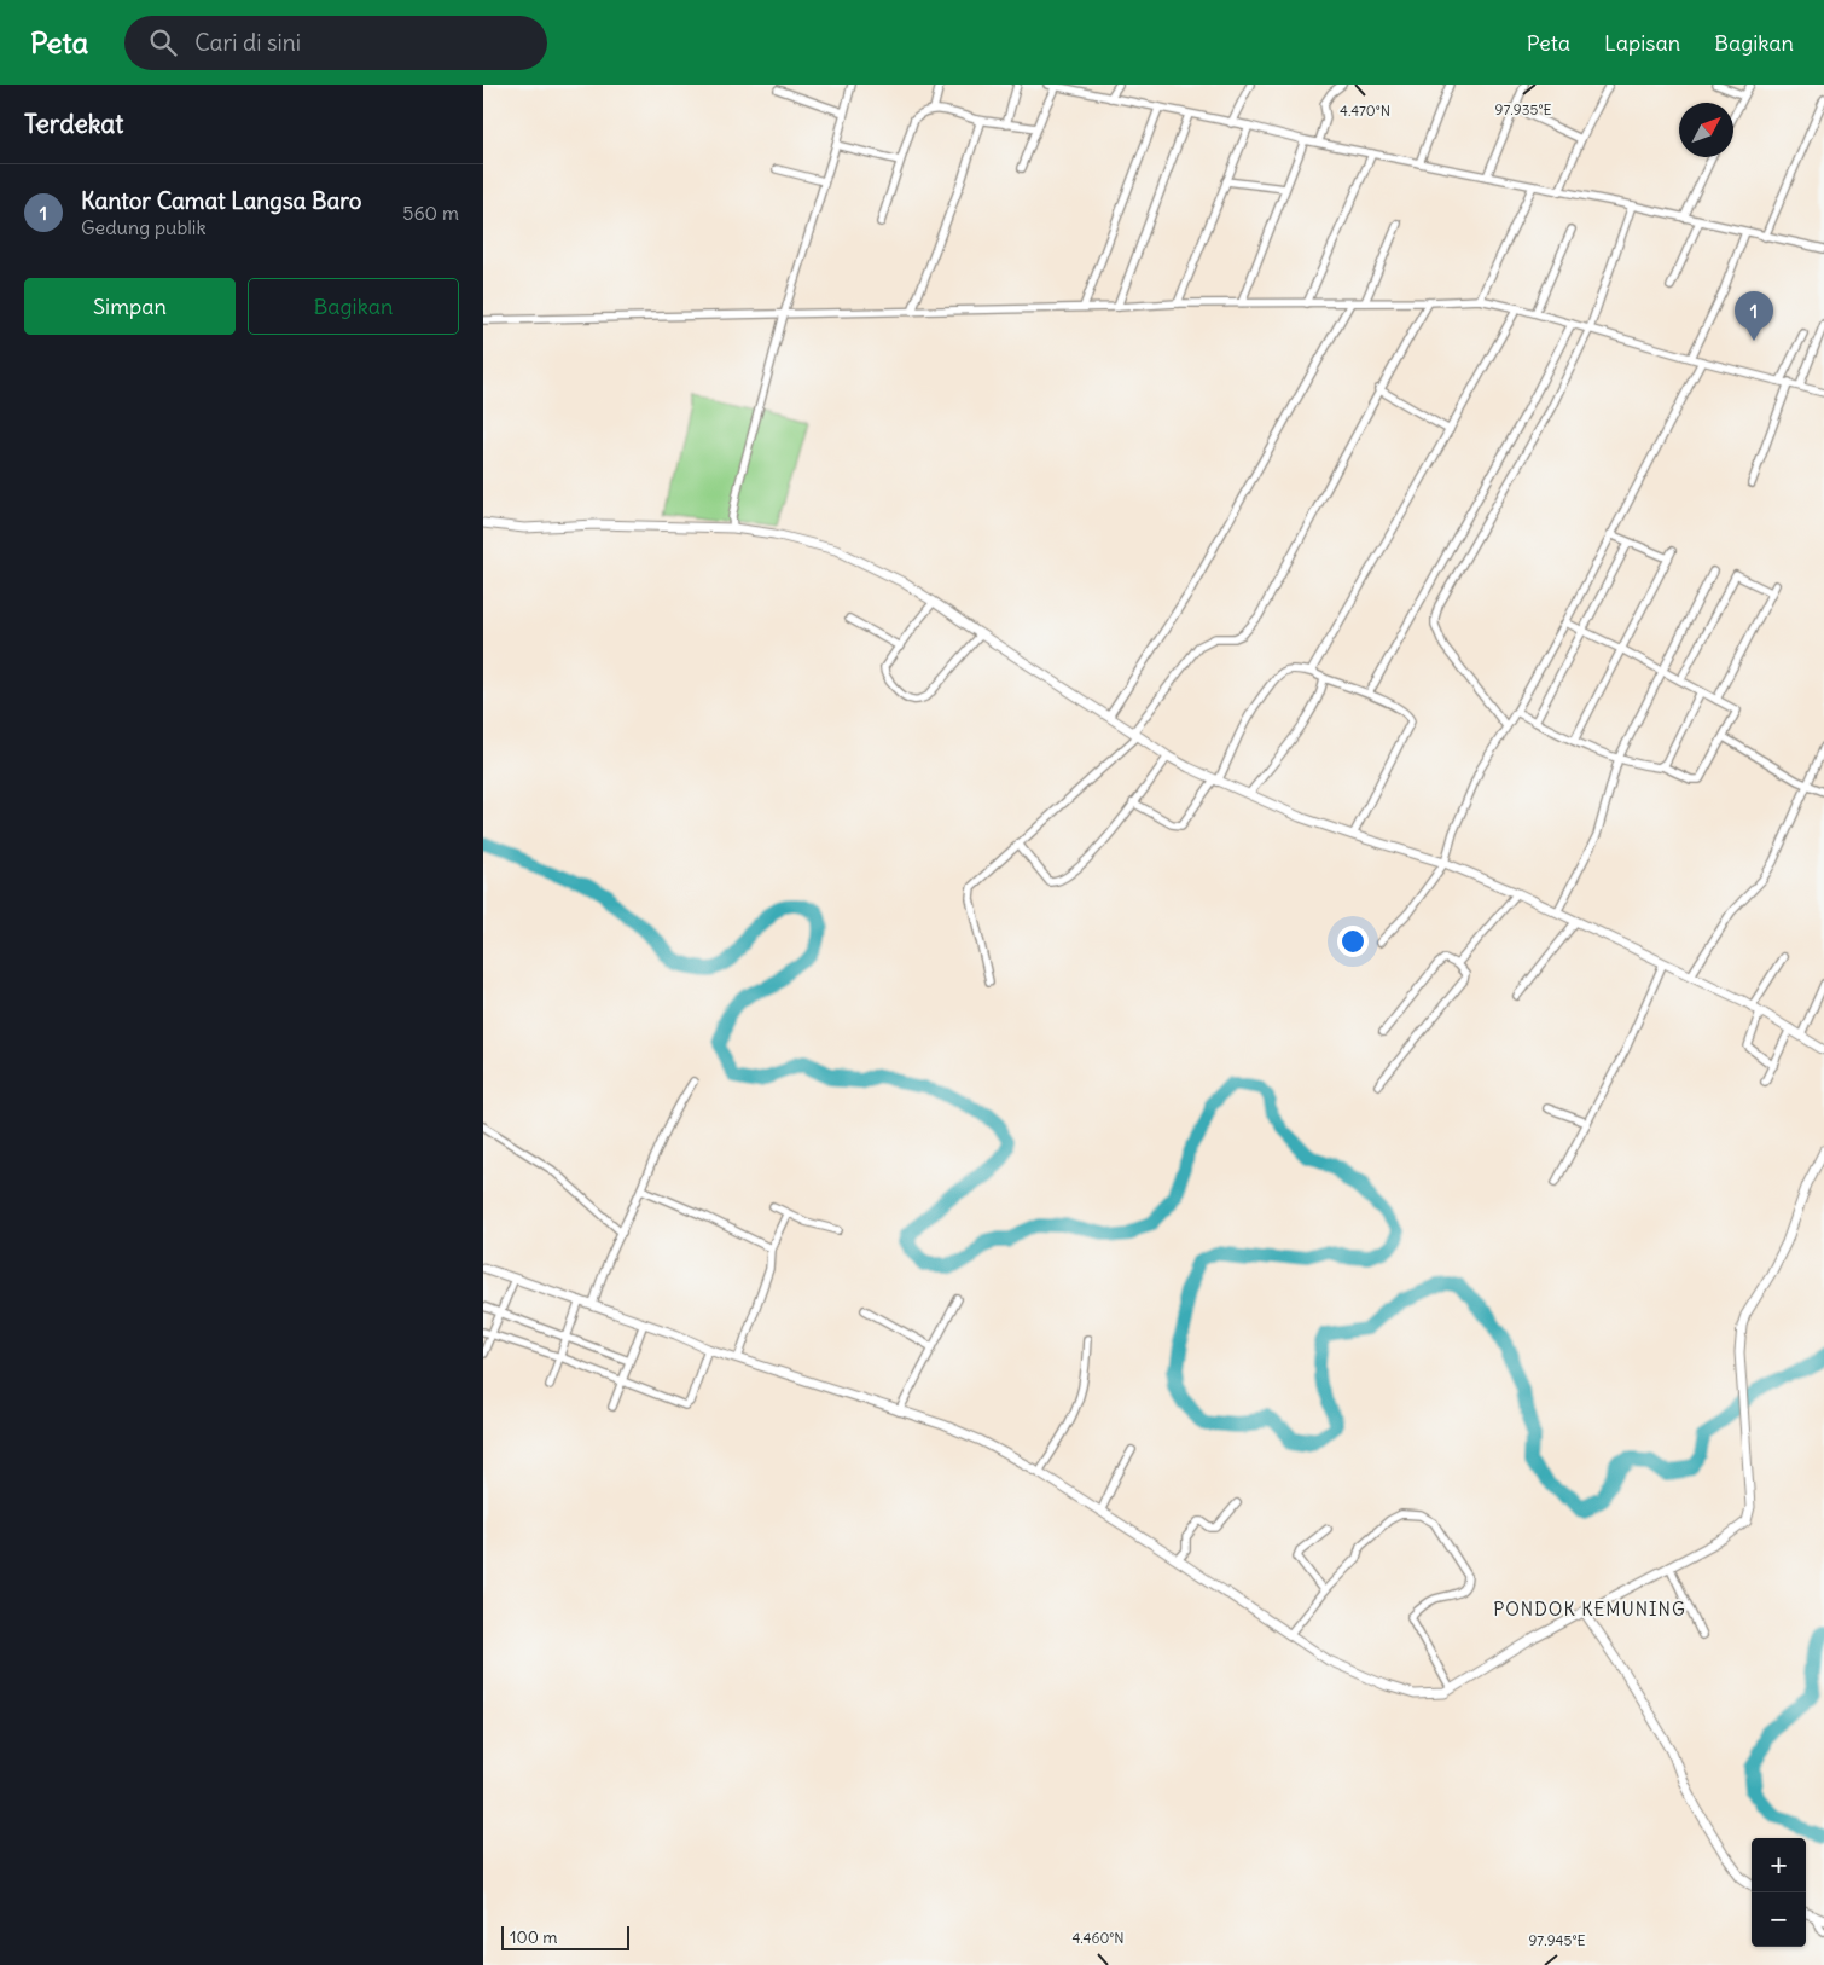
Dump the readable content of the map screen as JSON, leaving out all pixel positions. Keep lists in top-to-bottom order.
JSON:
{
  "districts": ["PONDOK KEMUNING"],
  "scale_bar": "100 m",
  "north": "top right",
  "page": {
    "header": "Peta",
    "search": "Cari di sini",
    "nav": ["Peta", "Lapisan", "Bagikan"],
    "heading": "Terdekat",
    "list": [
      {
        "mark": "1",
        "name": "Kantor Camat Langsa Baro",
        "note": "Gedung publik",
        "value": "560 m"
      }
    ],
    "buttons": ["Simpan", "Bagikan"],
    "pins": "1",
    "map_buttons": ["+", "−"],
    "scale": "100 m"
  },
  "coordinates": [
    "97.935°E",
    "4.470°N",
    "4.460°N",
    "97.945°E"
  ]
}
